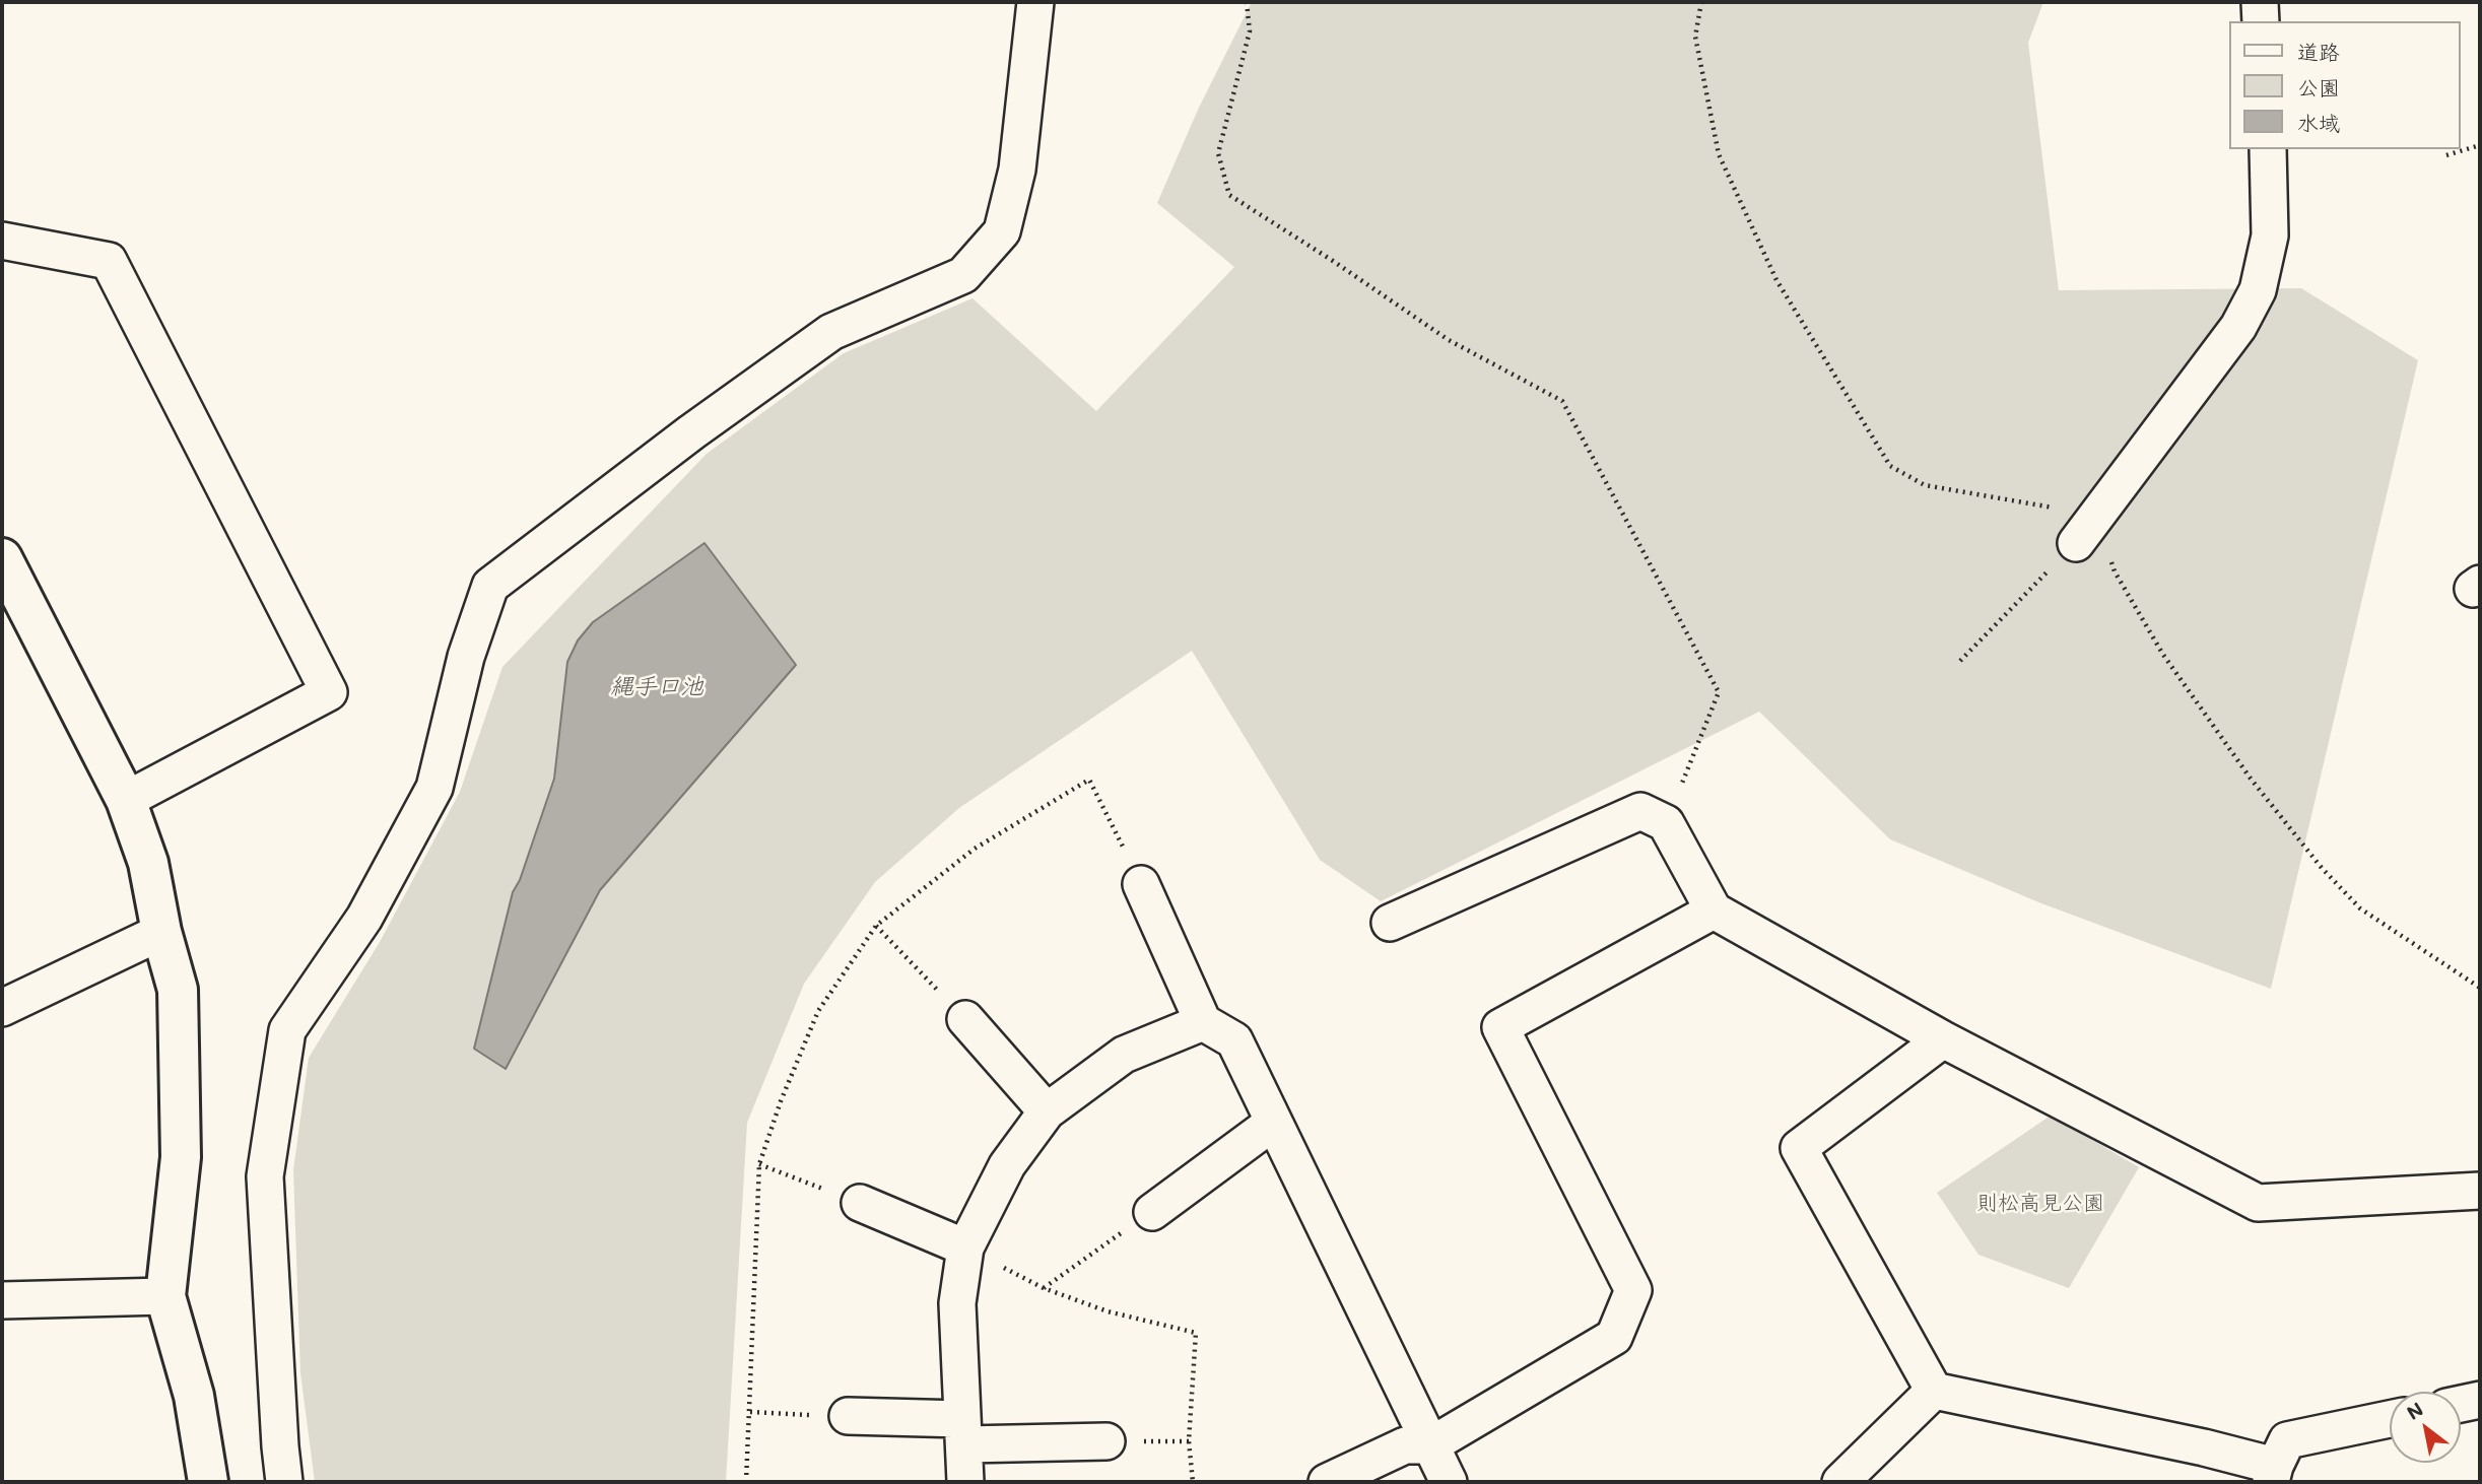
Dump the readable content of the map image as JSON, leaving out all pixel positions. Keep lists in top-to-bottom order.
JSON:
{
  "water": ["縄手口池"],
  "parks": ["則松高見公園"],
  "legend": ["道路", "公園", "水域"],
  "north": "top left"
}
